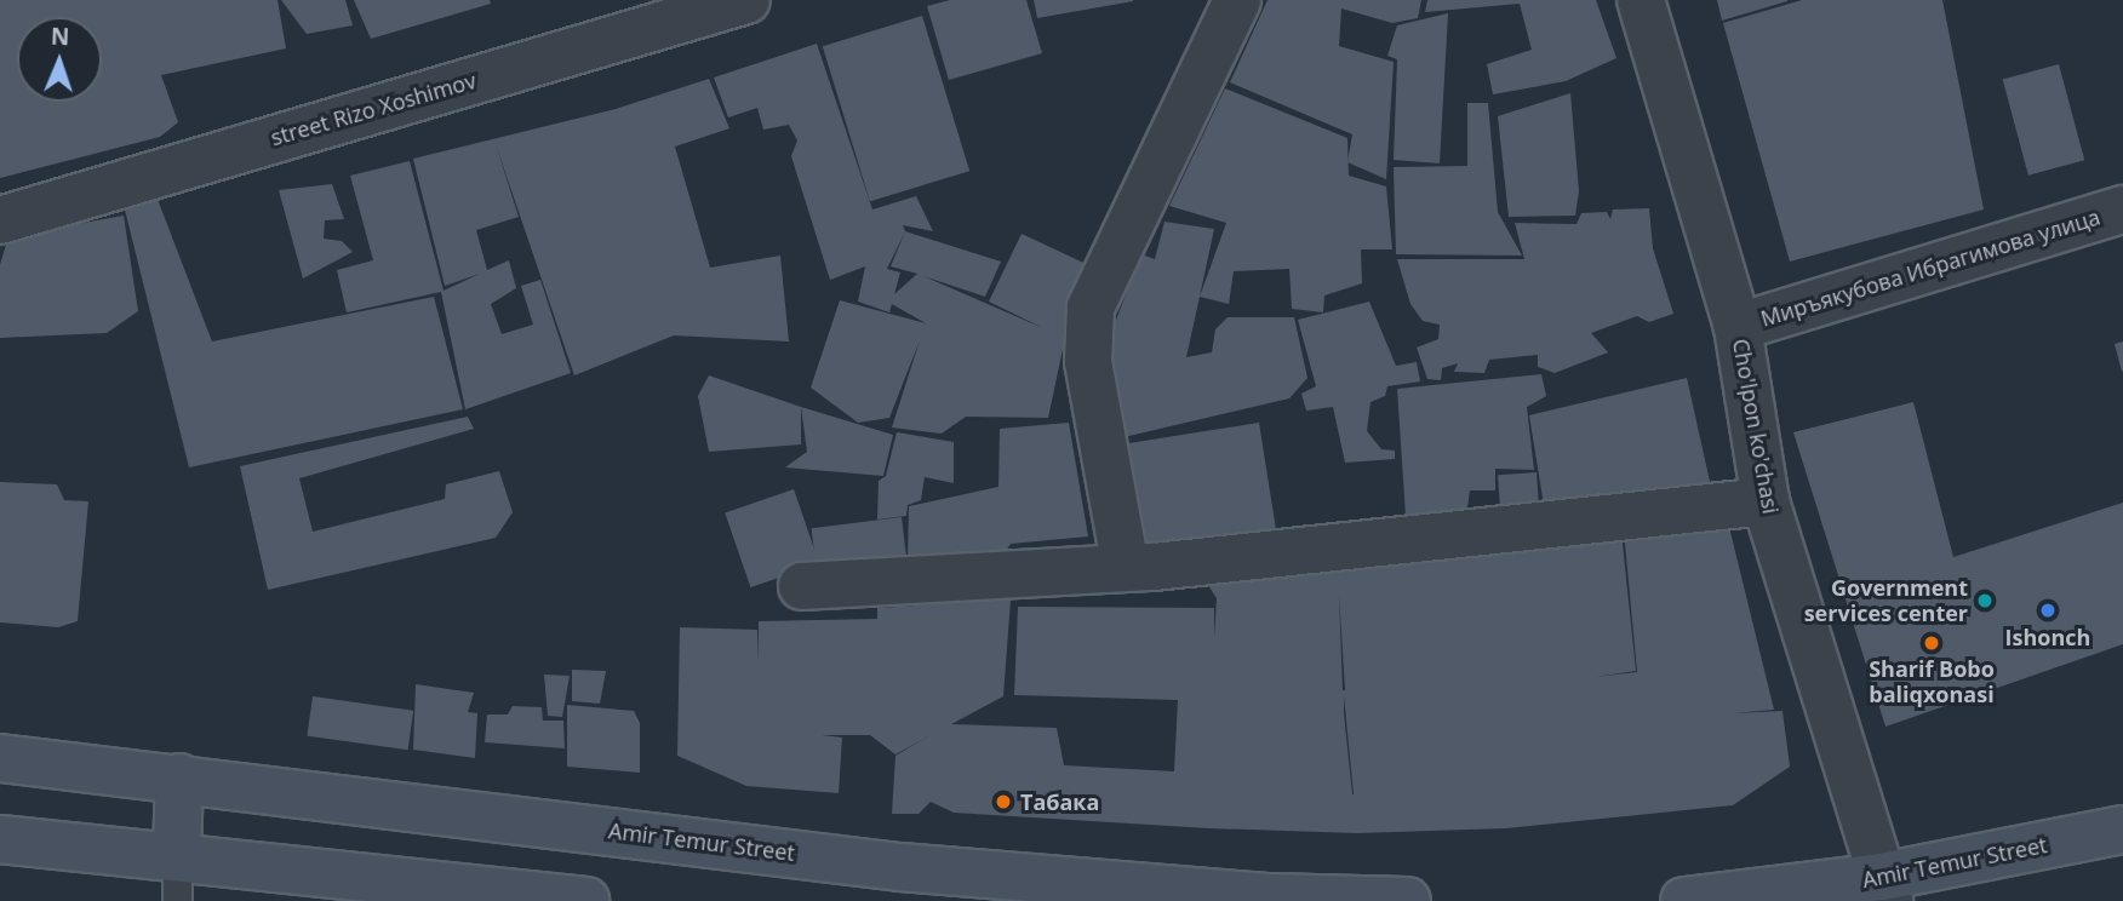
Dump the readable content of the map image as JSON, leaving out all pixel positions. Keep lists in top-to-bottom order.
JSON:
{
  "streets": {
    "main road": ["Amir Temur Street"],
    "street": ["street Rizo Xoshimov", "Миръякубова Ибрагимова улица", "Cho'lpon ko'chasi"]
  },
  "crossings": [
    ["Миръякубова Ибрагимова улица", "Cho'lpon ko'chasi"],
    ["Cho'lpon ko'chasi", "Amir Temur Street"]
  ],
  "places": [
    "Government services center",
    "Ishonch",
    "Sharif Bobo baliqxonasi",
    "Табака"
  ],
  "north": "top"
}
